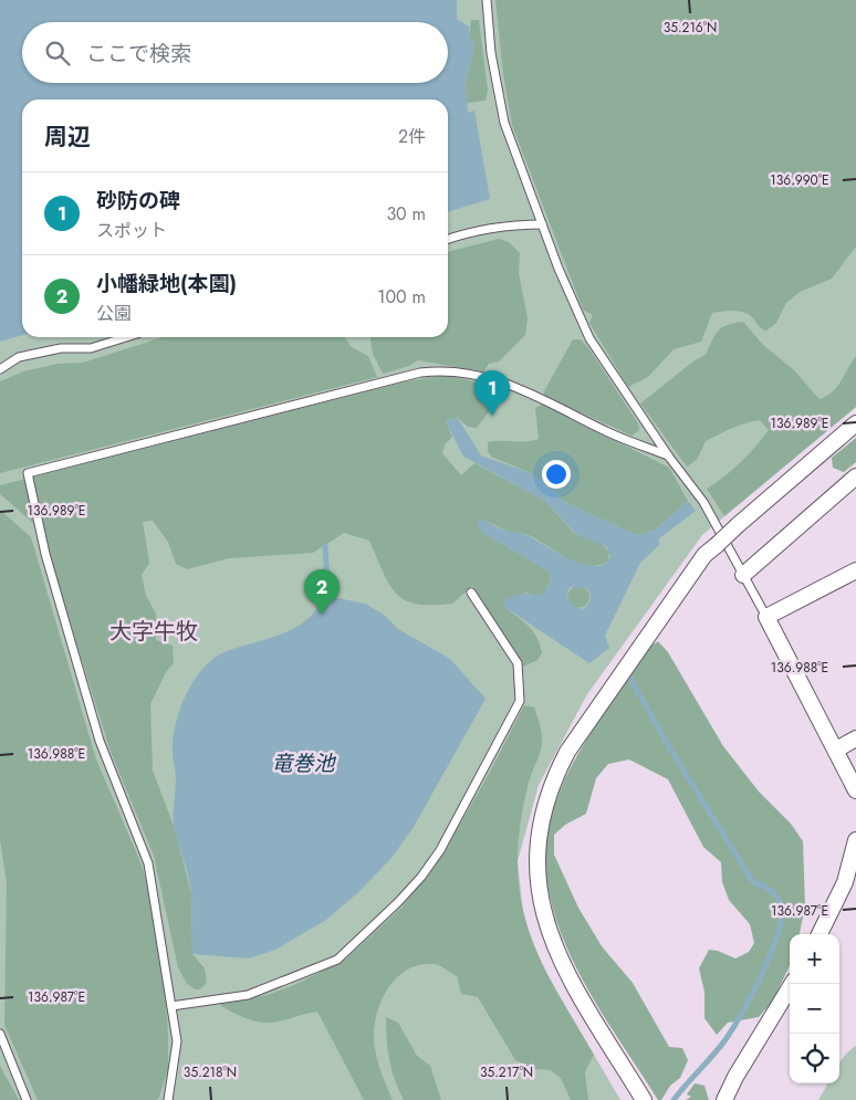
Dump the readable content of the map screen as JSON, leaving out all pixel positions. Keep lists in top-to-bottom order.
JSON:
{
  "districts": ["大字牛牧"],
  "water": ["竜巻池"],
  "page": {
    "search": "ここで検索",
    "heading": ["周辺", "2件"],
    "list": [
      {
        "mark": "1",
        "name": "砂防の碑",
        "note": "スポット",
        "value": "30 m"
      },
      {
        "mark": "2",
        "name": "小幡緑地(本園)",
        "note": "公園",
        "value": "100 m"
      }
    ],
    "pins": ["1", "2"],
    "map_buttons": ["+", "−"]
  },
  "coordinates": [
    "35.216°N",
    "136.990°E",
    "136.989°E",
    "136.988°E",
    "136.987°E",
    "35.218°N",
    "35.217°N"
  ]
}
